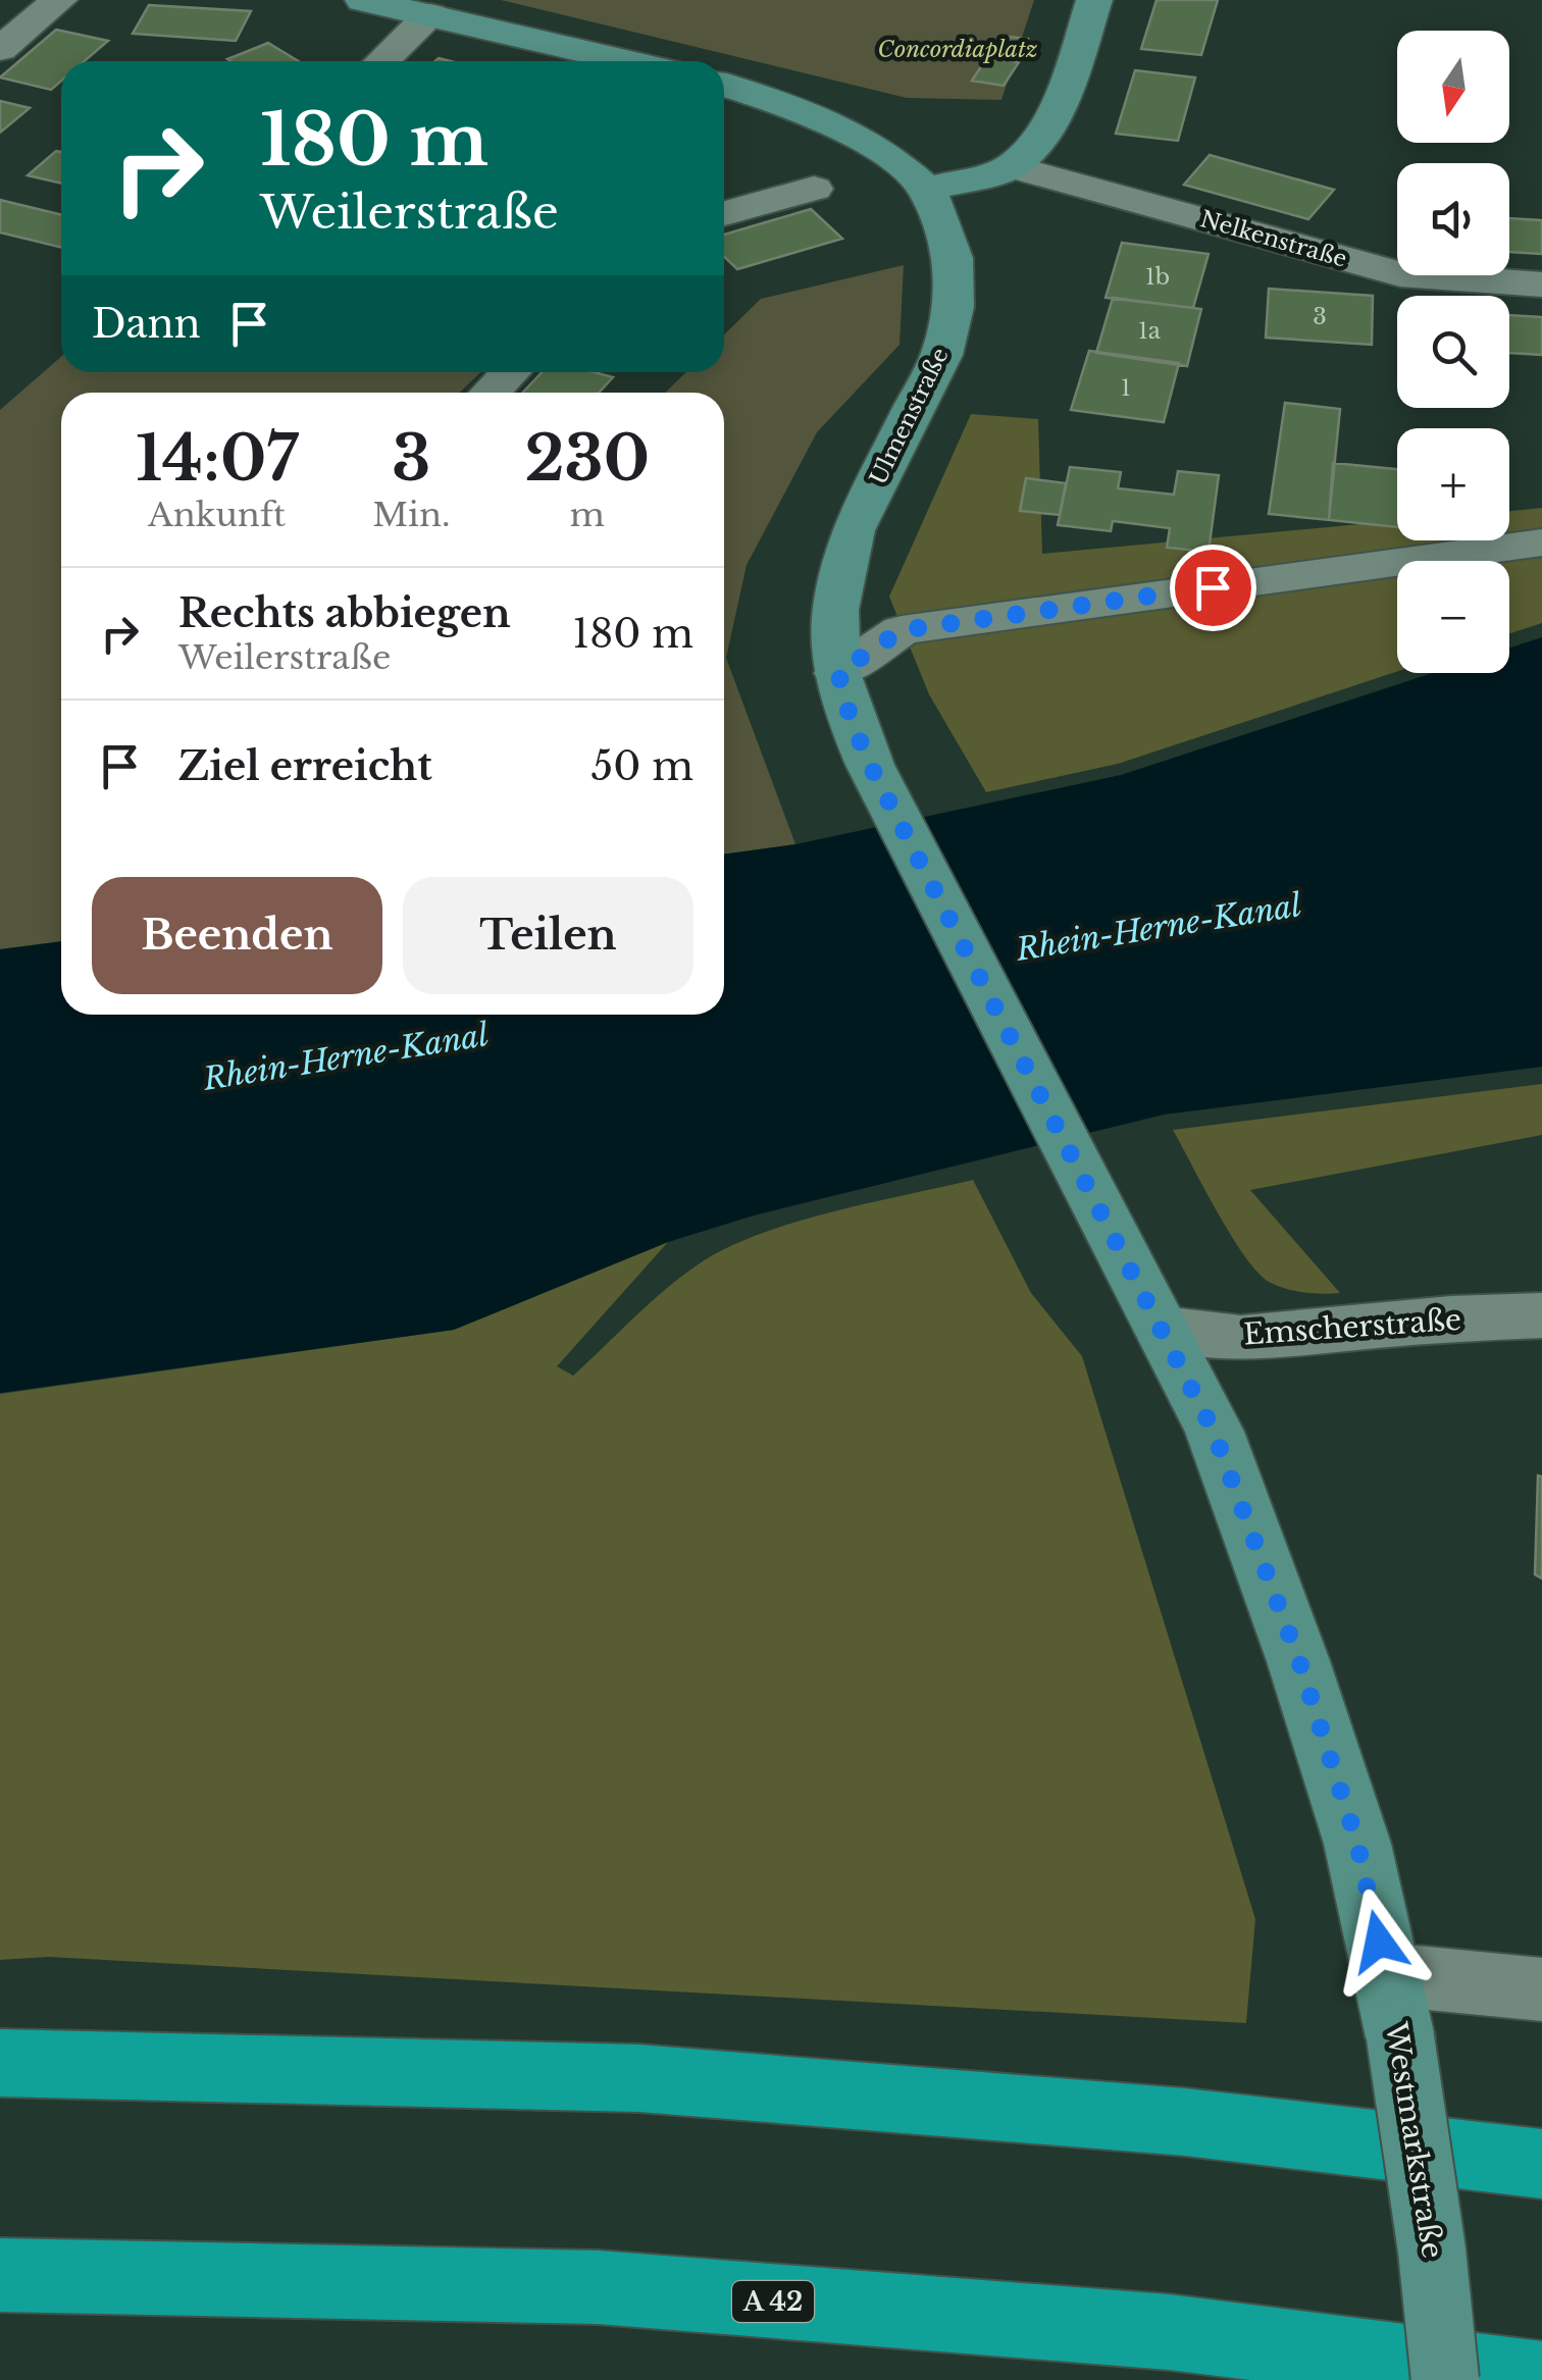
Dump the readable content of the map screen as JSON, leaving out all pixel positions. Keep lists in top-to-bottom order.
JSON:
{
  "streets": {
    "highway": ["A 42"],
    "street": [
      "Nelkenstraße",
      "Ulmenstraße",
      "Emscherstraße",
      "Westmarkstraße"
    ]
  },
  "crossings": [
    ["Ulmenstraße", "Westmarkstraße"],
    ["Emscherstraße", "Westmarkstraße"]
  ],
  "water": ["Rhein-Herne-Kanal"],
  "parks": ["Concordiaplatz"],
  "house_numbers": [
    "1b",
    "3",
    "1a",
    "1"
  ],
  "north": "bottom",
  "page": {
    "map_buttons": ["+", "−"],
    "turn": ["180 m", "Weilerstraße"],
    "then": "Dann",
    "eta": [
      "14:07",
      "Ankunft",
      "3",
      "Min.",
      "230",
      "m"
    ],
    "list": [
      {
        "name": "Rechts abbiegen",
        "note": "Weilerstraße",
        "value": "180 m"
      },
      {
        "name": "Ziel erreicht",
        "value": "50 m"
      }
    ],
    "buttons": ["Beenden", "Teilen"]
  }
}
